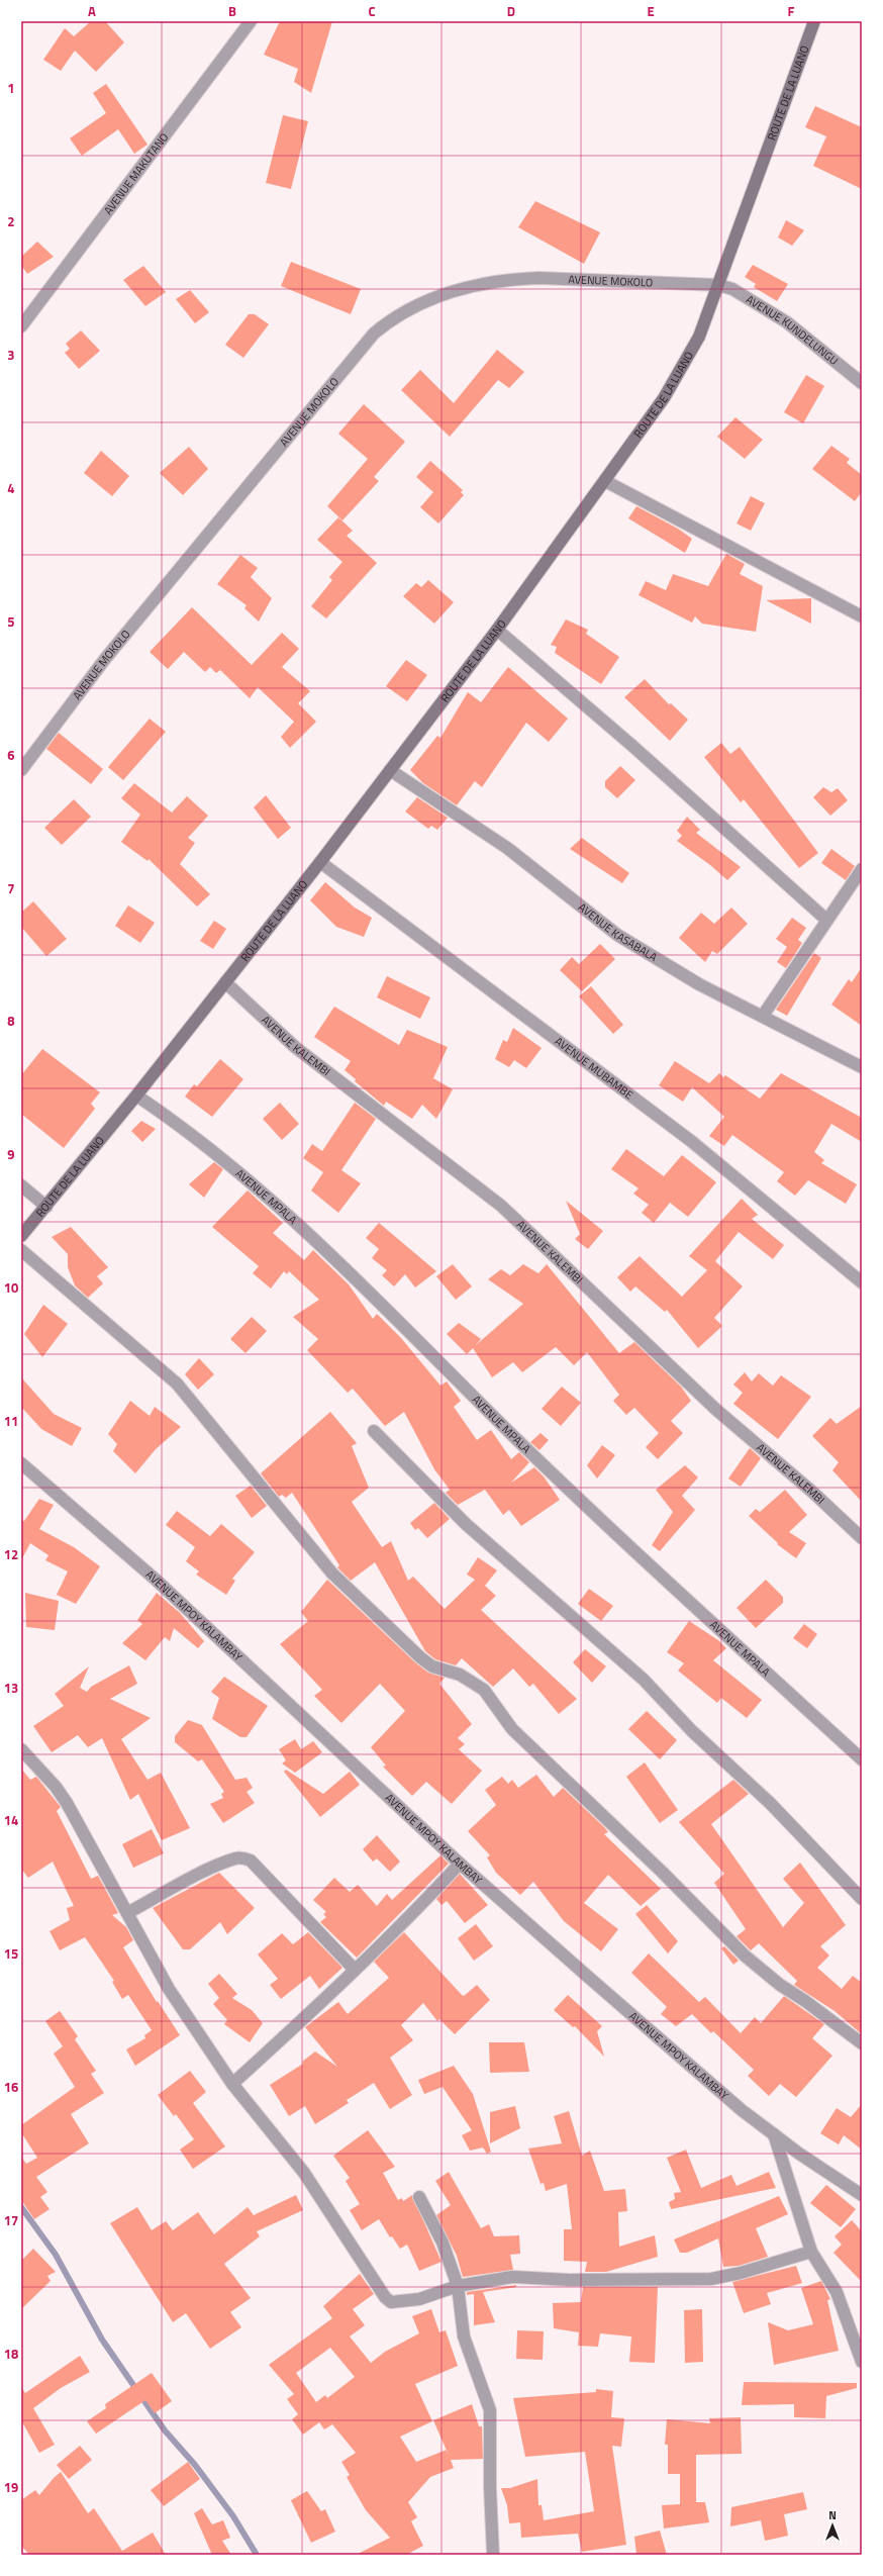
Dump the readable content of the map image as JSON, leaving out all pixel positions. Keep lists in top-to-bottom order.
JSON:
{
  "streets": {
    "street": [
      "ROUTE DE LA LUANO",
      "AVENUE MAKUTANO",
      "AVENUE MOKOLO",
      "AVENUE KUNDELUNGU",
      "AVENUE KASABALA",
      "AVENUE KALEMBI",
      "AVENUE MUBAMBE",
      "AVENUE MPALA",
      "AVENUE MPOY KALAMBAY"
    ]
  },
  "crossings": [
    ["ROUTE DE LA LUANO", "AVENUE MOKOLO"],
    ["ROUTE DE LA LUANO", "AVENUE KUNDELUNGU"],
    ["ROUTE DE LA LUANO", "AVENUE KASABALA"],
    ["ROUTE DE LA LUANO", "AVENUE KALEMBI"],
    ["ROUTE DE LA LUANO", "AVENUE MUBAMBE"],
    ["ROUTE DE LA LUANO", "AVENUE MPALA"],
    ["AVENUE MOKOLO", "AVENUE KUNDELUNGU"]
  ],
  "north": "top",
  "grid": {
    "columns": [
      "A",
      "B",
      "C",
      "D",
      "E",
      "F"
    ],
    "rows": [
      "1",
      "2",
      "3",
      "4",
      "5",
      "6",
      "7",
      "8",
      "9",
      "10",
      "11",
      "12",
      "13",
      "14",
      "15",
      "16",
      "17",
      "18",
      "19"
    ]
  }
}
